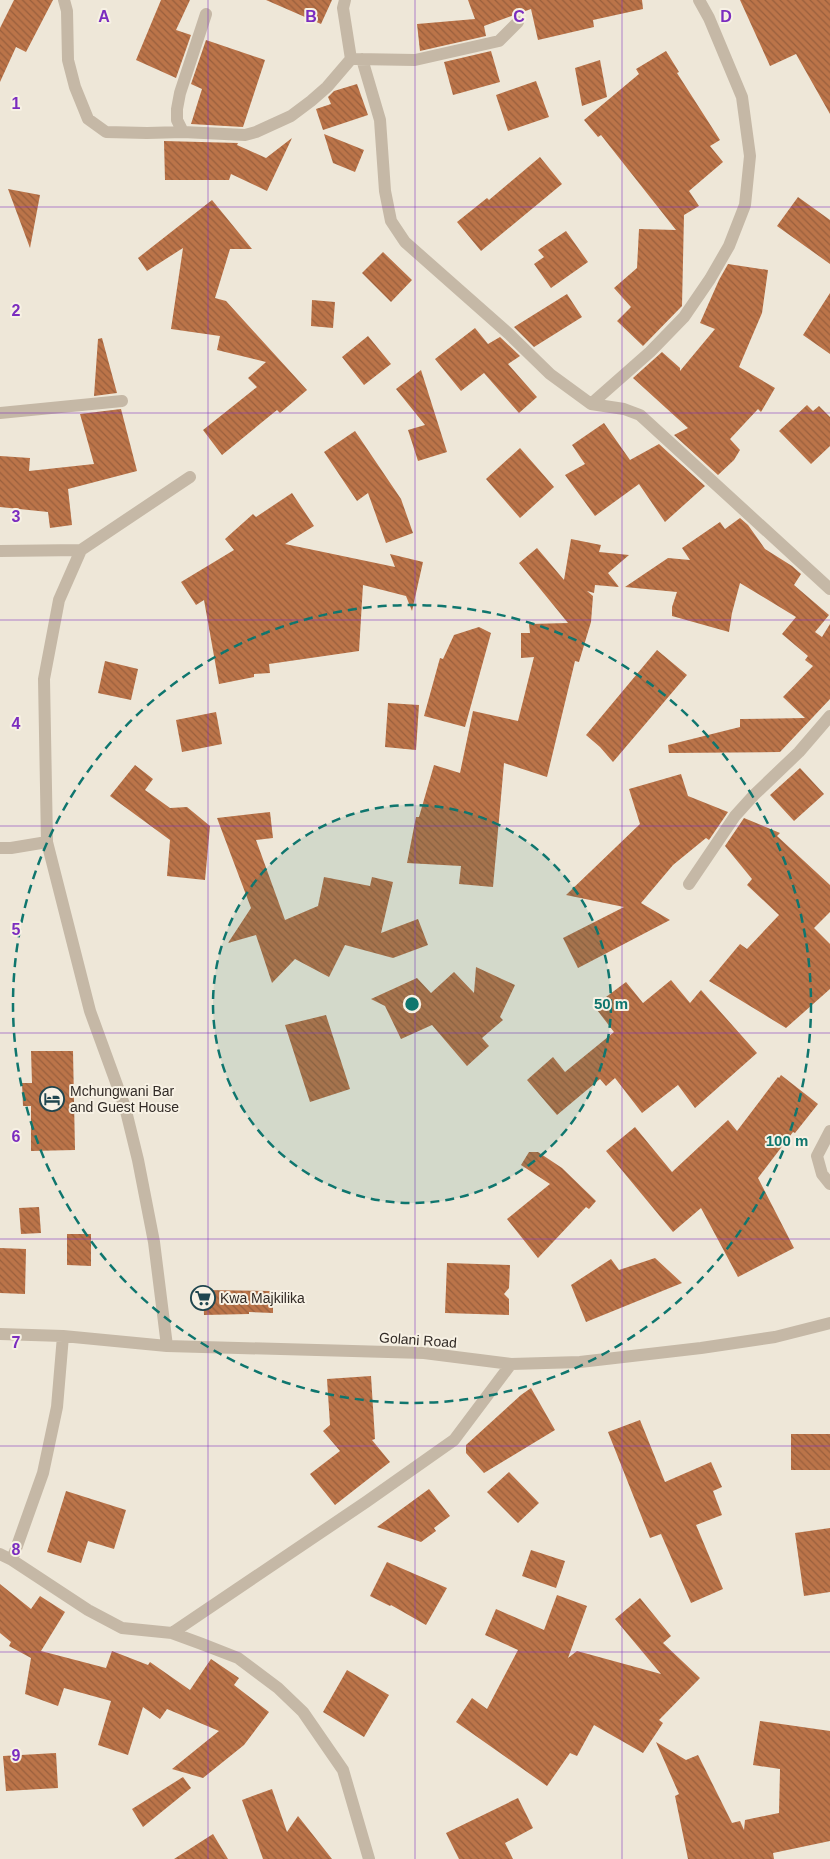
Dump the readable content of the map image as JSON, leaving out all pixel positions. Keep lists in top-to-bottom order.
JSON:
{
  "streets": {
    "street": ["Golani Road"]
  },
  "places": {
    "hotel": ["Mchungwani Bar and Guest House"],
    "supermarket": ["Kwa Majkilika"]
  },
  "grid": {
    "columns": [
      "A",
      "B",
      "C",
      "D"
    ],
    "rows": [
      "1",
      "2",
      "3",
      "4",
      "5",
      "6",
      "7",
      "8",
      "9"
    ]
  },
  "rings": ["50 m", "100 m"]
}
